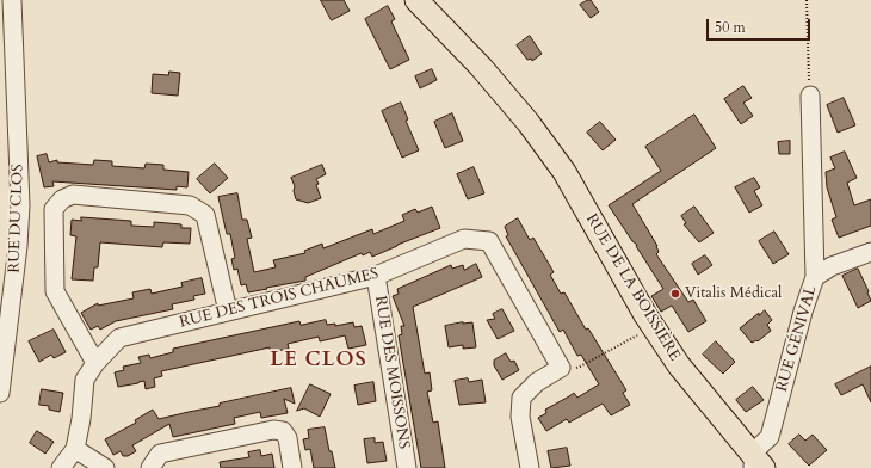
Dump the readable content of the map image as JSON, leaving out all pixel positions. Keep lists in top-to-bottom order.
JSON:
{
  "streets": {
    "main road": ["RUE DE LA BOISSIÈRE"],
    "street": [
      "RUE DU CLOS",
      "RUE DES TROIS CHAUMES",
      "RUE GÉNIVAL",
      "RUE DES MOISSONS"
    ]
  },
  "crossings": [
    ["RUE DE LA BOISSIÈRE", "RUE GÉNIVAL"],
    ["RUE DES TROIS CHAUMES", "RUE DES MOISSONS"]
  ],
  "districts": ["LE CLOS"],
  "places": ["Vitalis Médical"],
  "scale_bar": "50 m"
}
